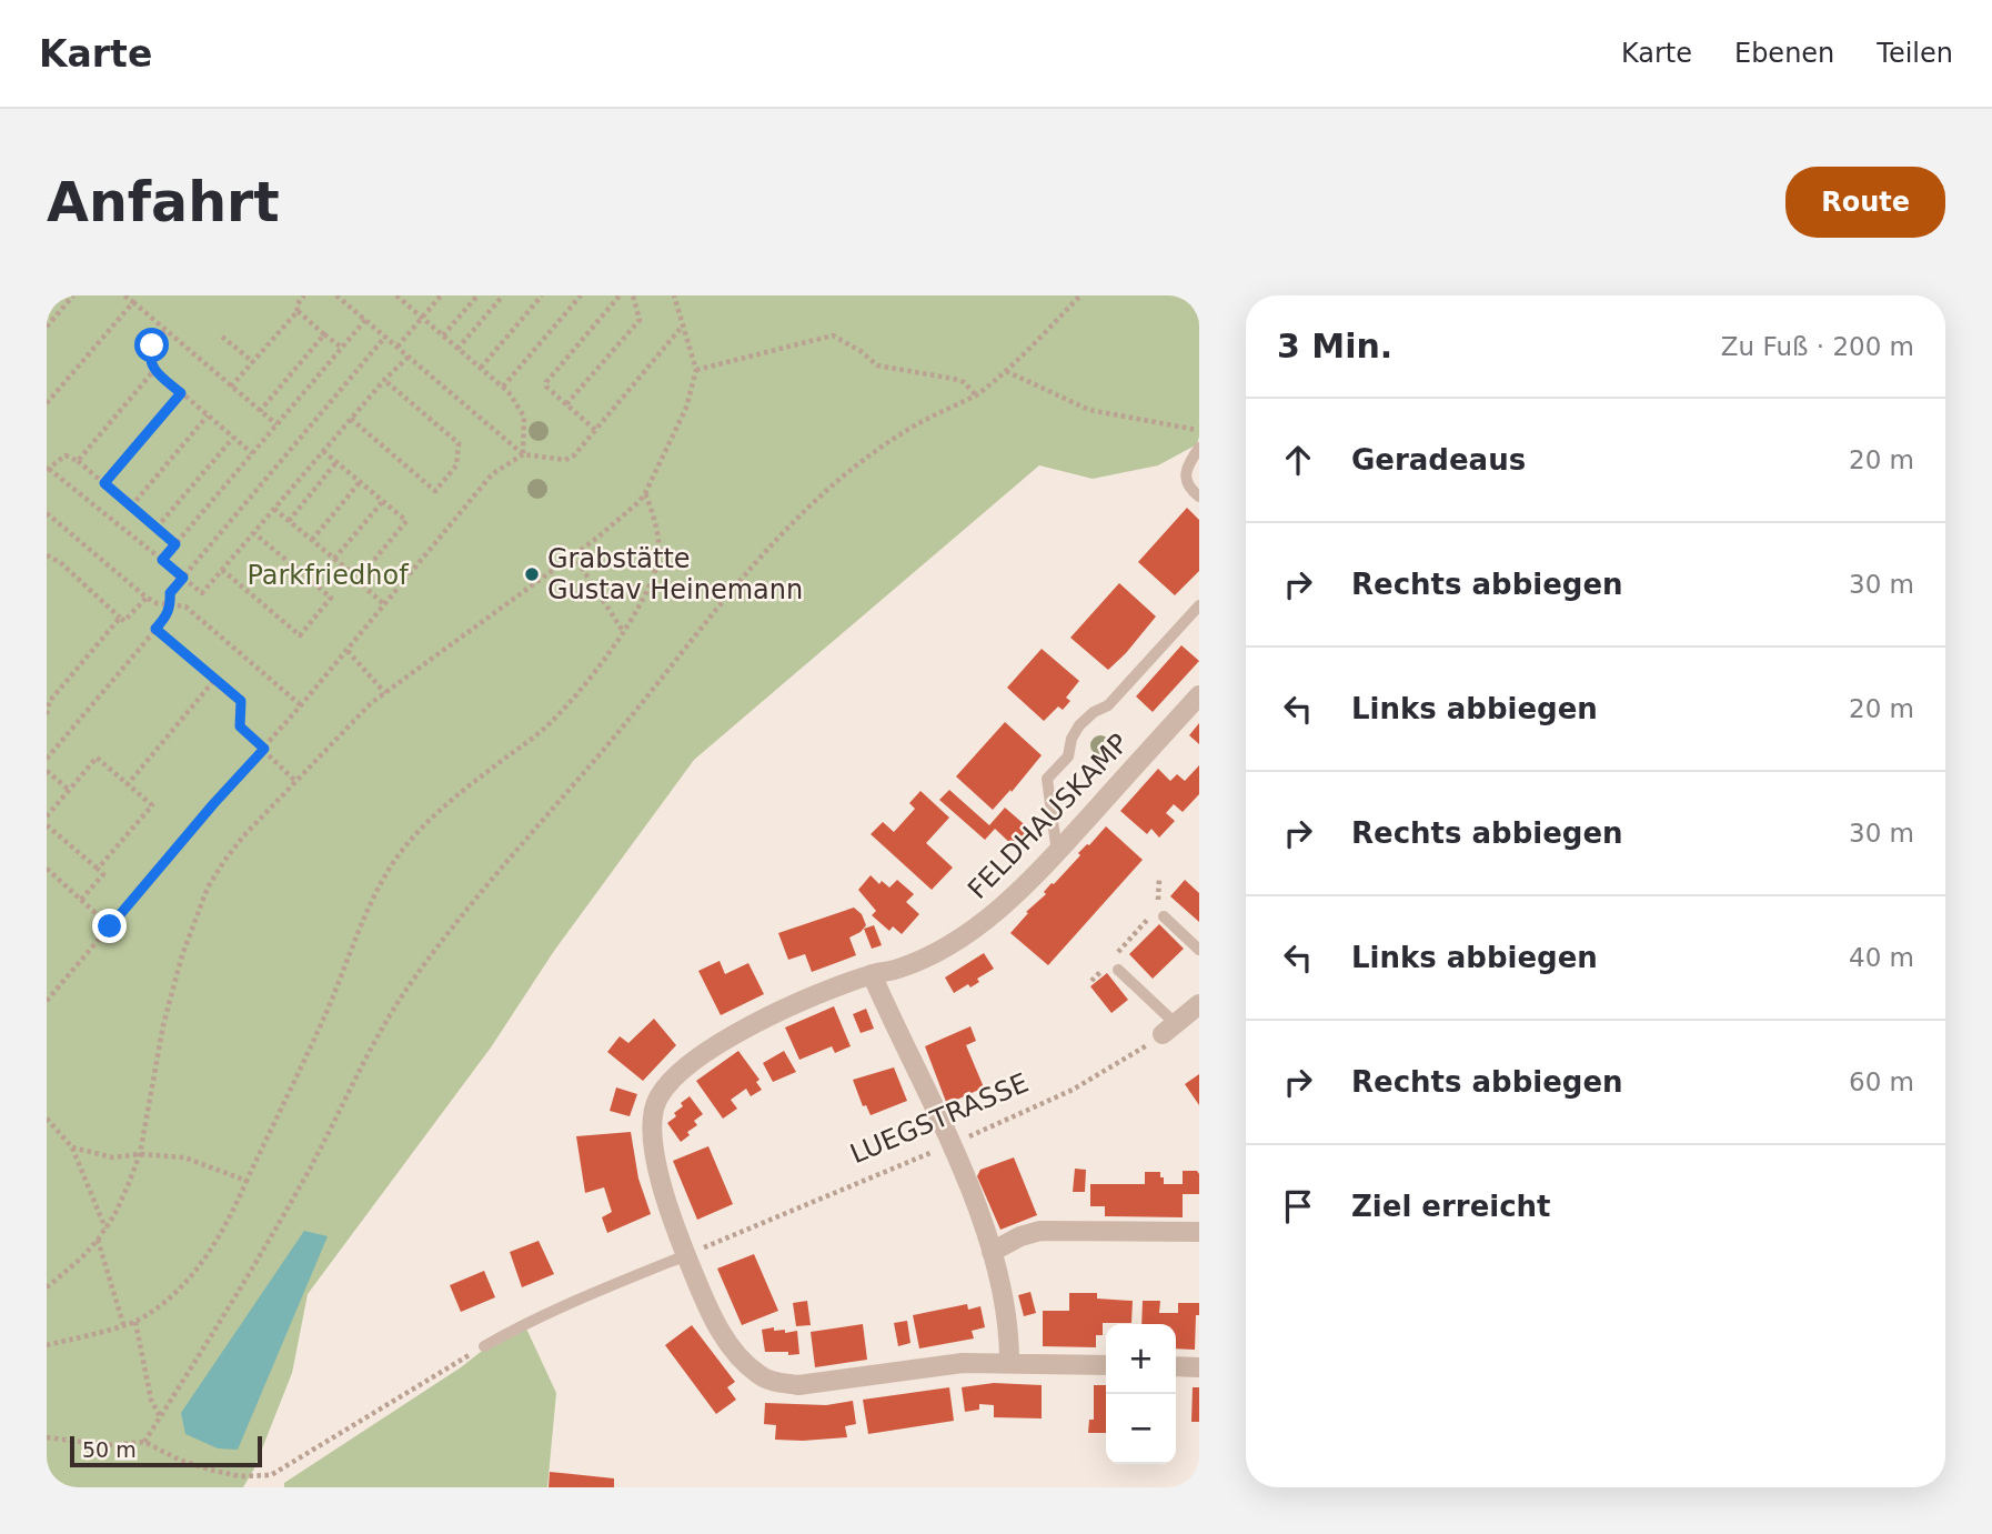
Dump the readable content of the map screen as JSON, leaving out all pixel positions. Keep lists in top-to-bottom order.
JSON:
{
  "streets": {
    "street": ["FELDHAUSKAMP"],
    "path": ["LUEGSTRASSE"]
  },
  "crossings": [
    ["FELDHAUSKAMP", "LUEGSTRASSE"]
  ],
  "parks": ["Parkfriedhof"],
  "places": ["Grabstätte Gustav Heinemann"],
  "scale_bar": "50 m",
  "page": {
    "header": "Karte",
    "nav": ["Karte", "Ebenen", "Teilen"],
    "buttons": "Route",
    "title": "Anfahrt",
    "heading": ["3 Min.", "Zu Fuß · 200 m"],
    "list": [
      ["Geradeaus", "20 m"],
      ["Rechts abbiegen", "30 m"],
      ["Links abbiegen", "20 m"],
      ["Rechts abbiegen", "30 m"],
      ["Links abbiegen", "40 m"],
      ["Rechts abbiegen", "60 m"],
      "Ziel erreicht"
    ],
    "map_buttons": ["+", "−"],
    "scale": "50 m"
  }
}
